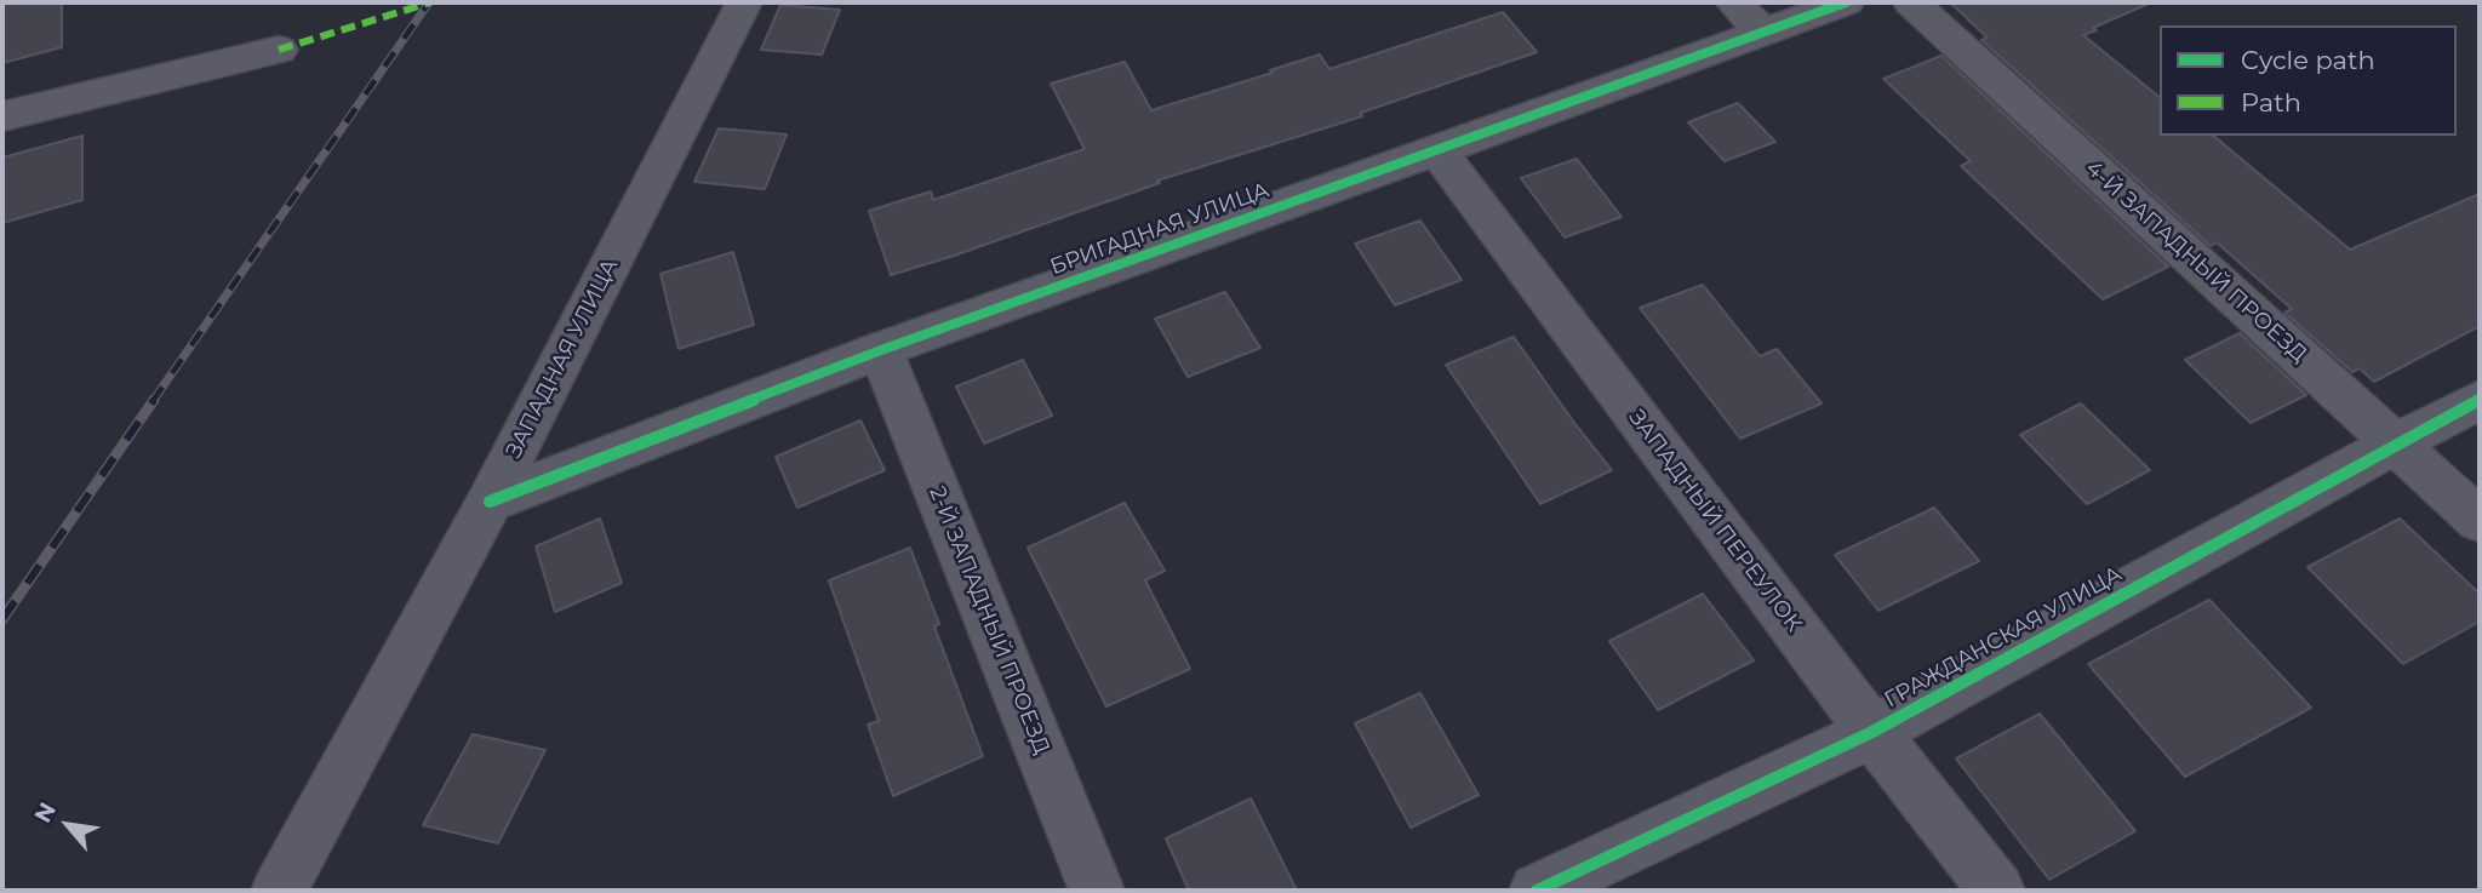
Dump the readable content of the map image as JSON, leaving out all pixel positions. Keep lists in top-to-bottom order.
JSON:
{
  "streets": {
    "street": [
      "БРИГАДНАЯ УЛИЦА",
      "4-Й ЗАПАДНЫЙ ПРОЕЗД",
      "ЗАПАДНАЯ УЛИЦА",
      "ЗАПАДНЫЙ ПЕРЕУЛОК",
      "2-Й ЗАПАДНЫЙ ПРОЕЗД",
      "ГРАЖДАНСКАЯ УЛИЦА"
    ]
  },
  "crossings": [
    ["БРИГАДНАЯ УЛИЦА", "ЗАПАДНАЯ УЛИЦА"],
    ["БРИГАДНАЯ УЛИЦА", "ЗАПАДНЫЙ ПЕРЕУЛОК"],
    ["БРИГАДНАЯ УЛИЦА", "2-Й ЗАПАДНЫЙ ПРОЕЗД"],
    ["4-Й ЗАПАДНЫЙ ПРОЕЗД", "ГРАЖДАНСКАЯ УЛИЦА"],
    ["ЗАПАДНЫЙ ПЕРЕУЛОК", "ГРАЖДАНСКАЯ УЛИЦА"]
  ],
  "legend": ["Cycle path", "Path"],
  "north": "top left"
}
